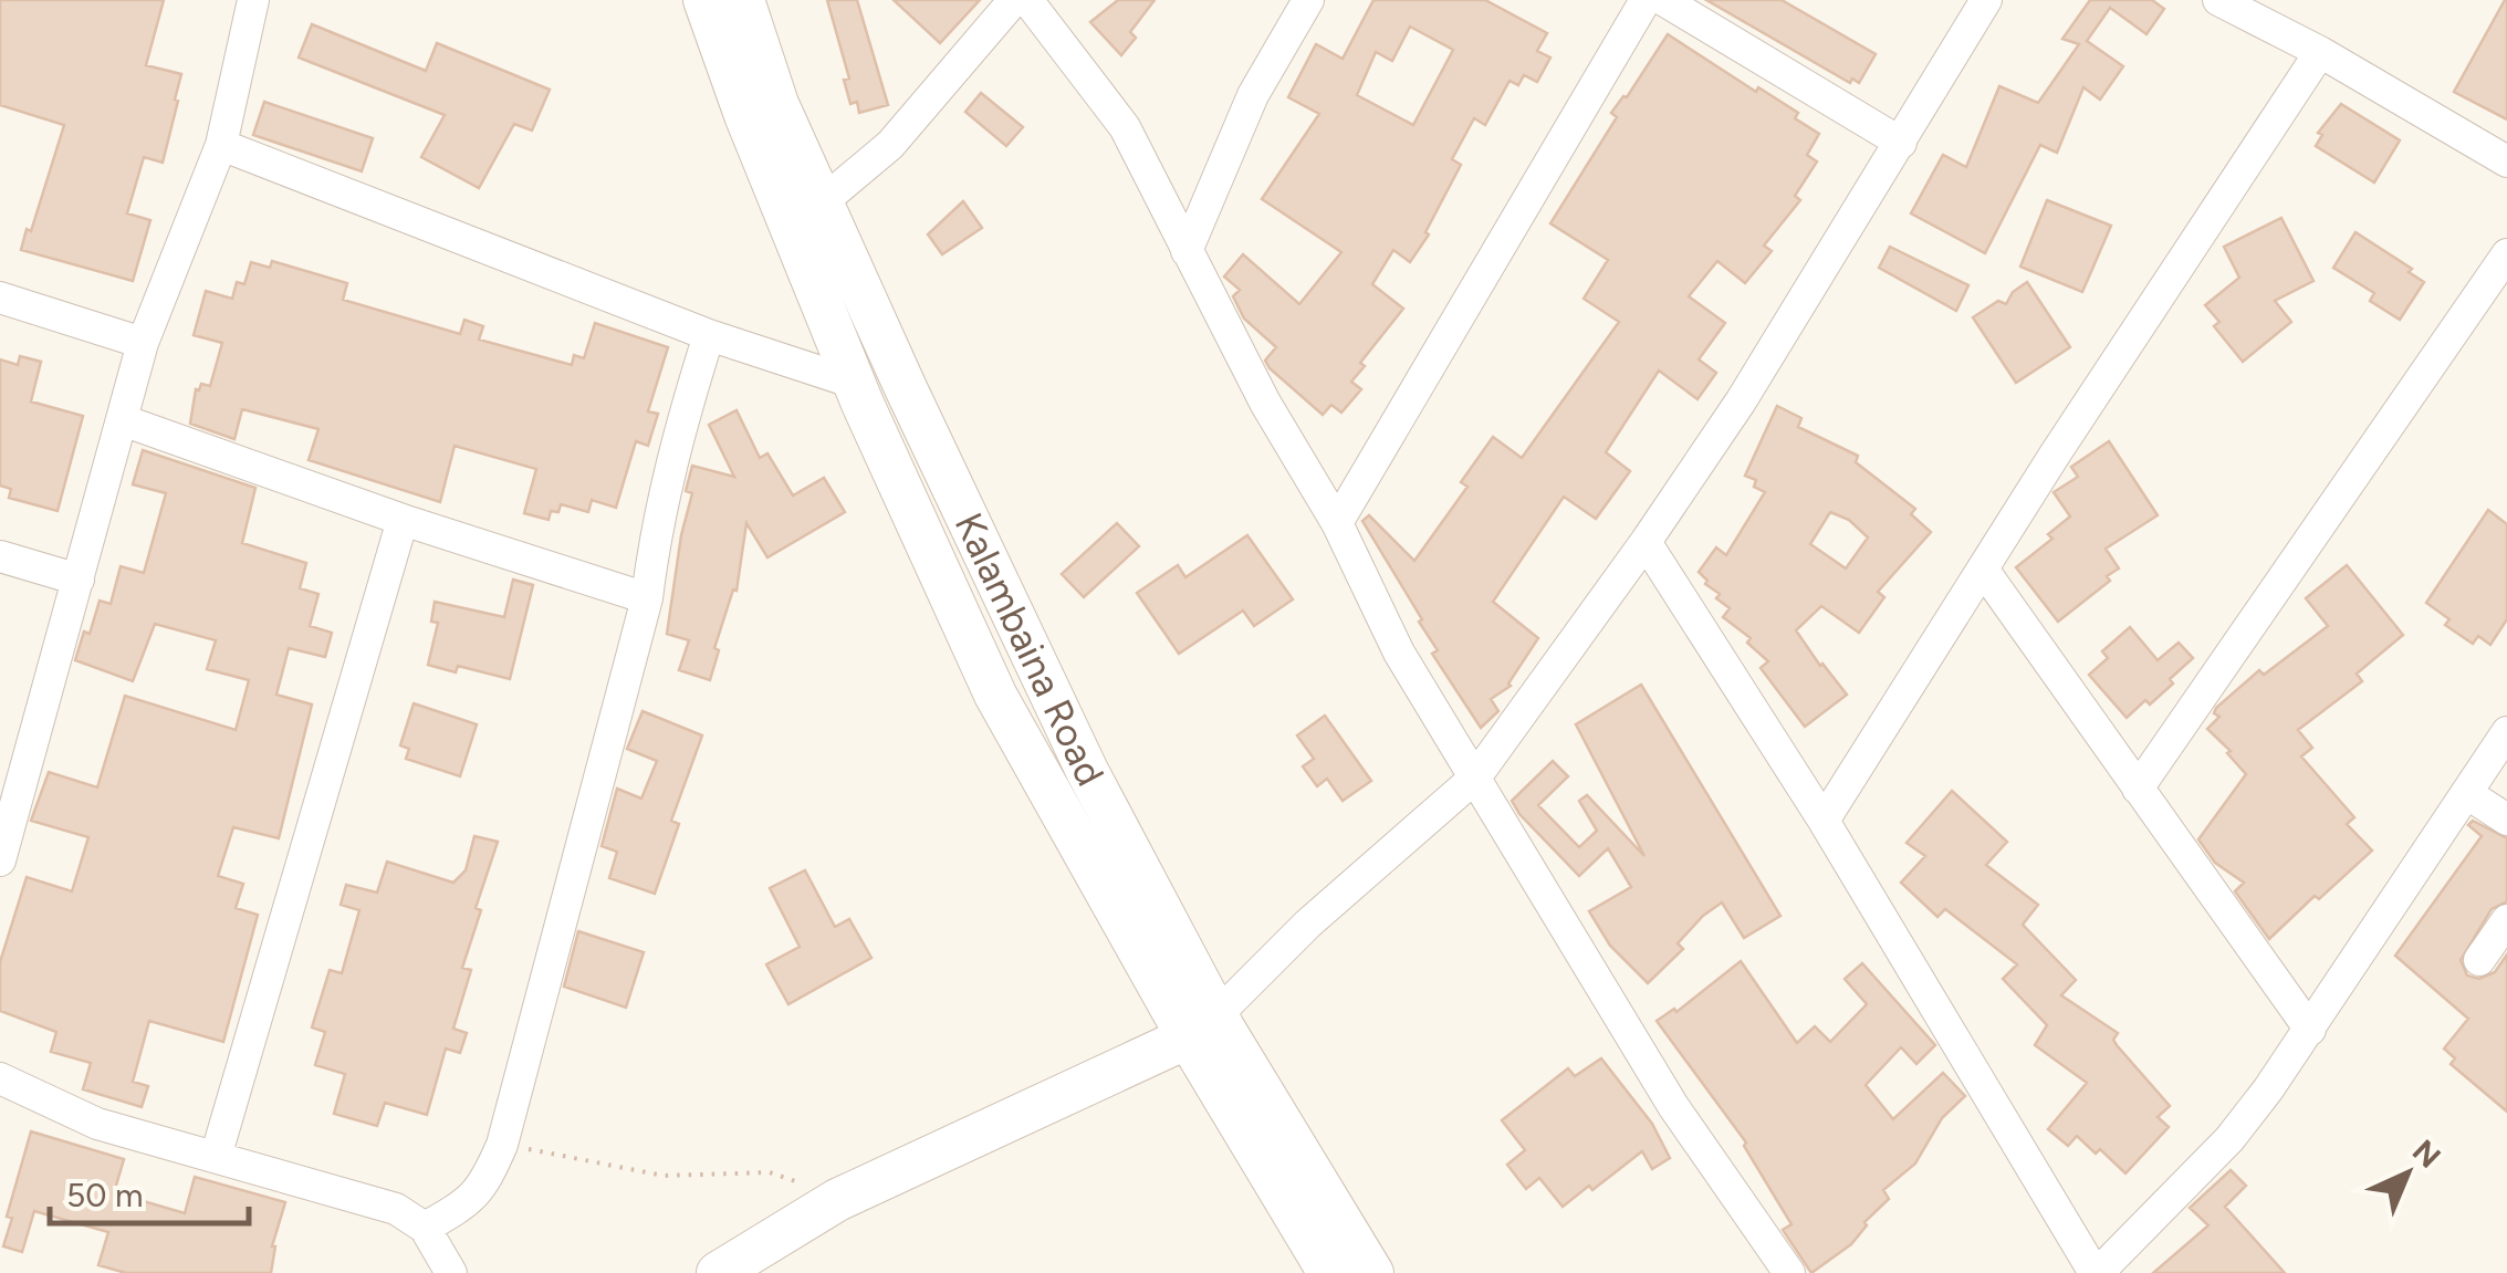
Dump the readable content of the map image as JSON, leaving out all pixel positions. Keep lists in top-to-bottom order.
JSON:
{
  "streets": {
    "main road": ["Kalambaina Road"]
  },
  "scale_bar": "50 m",
  "north": "top right"
}
